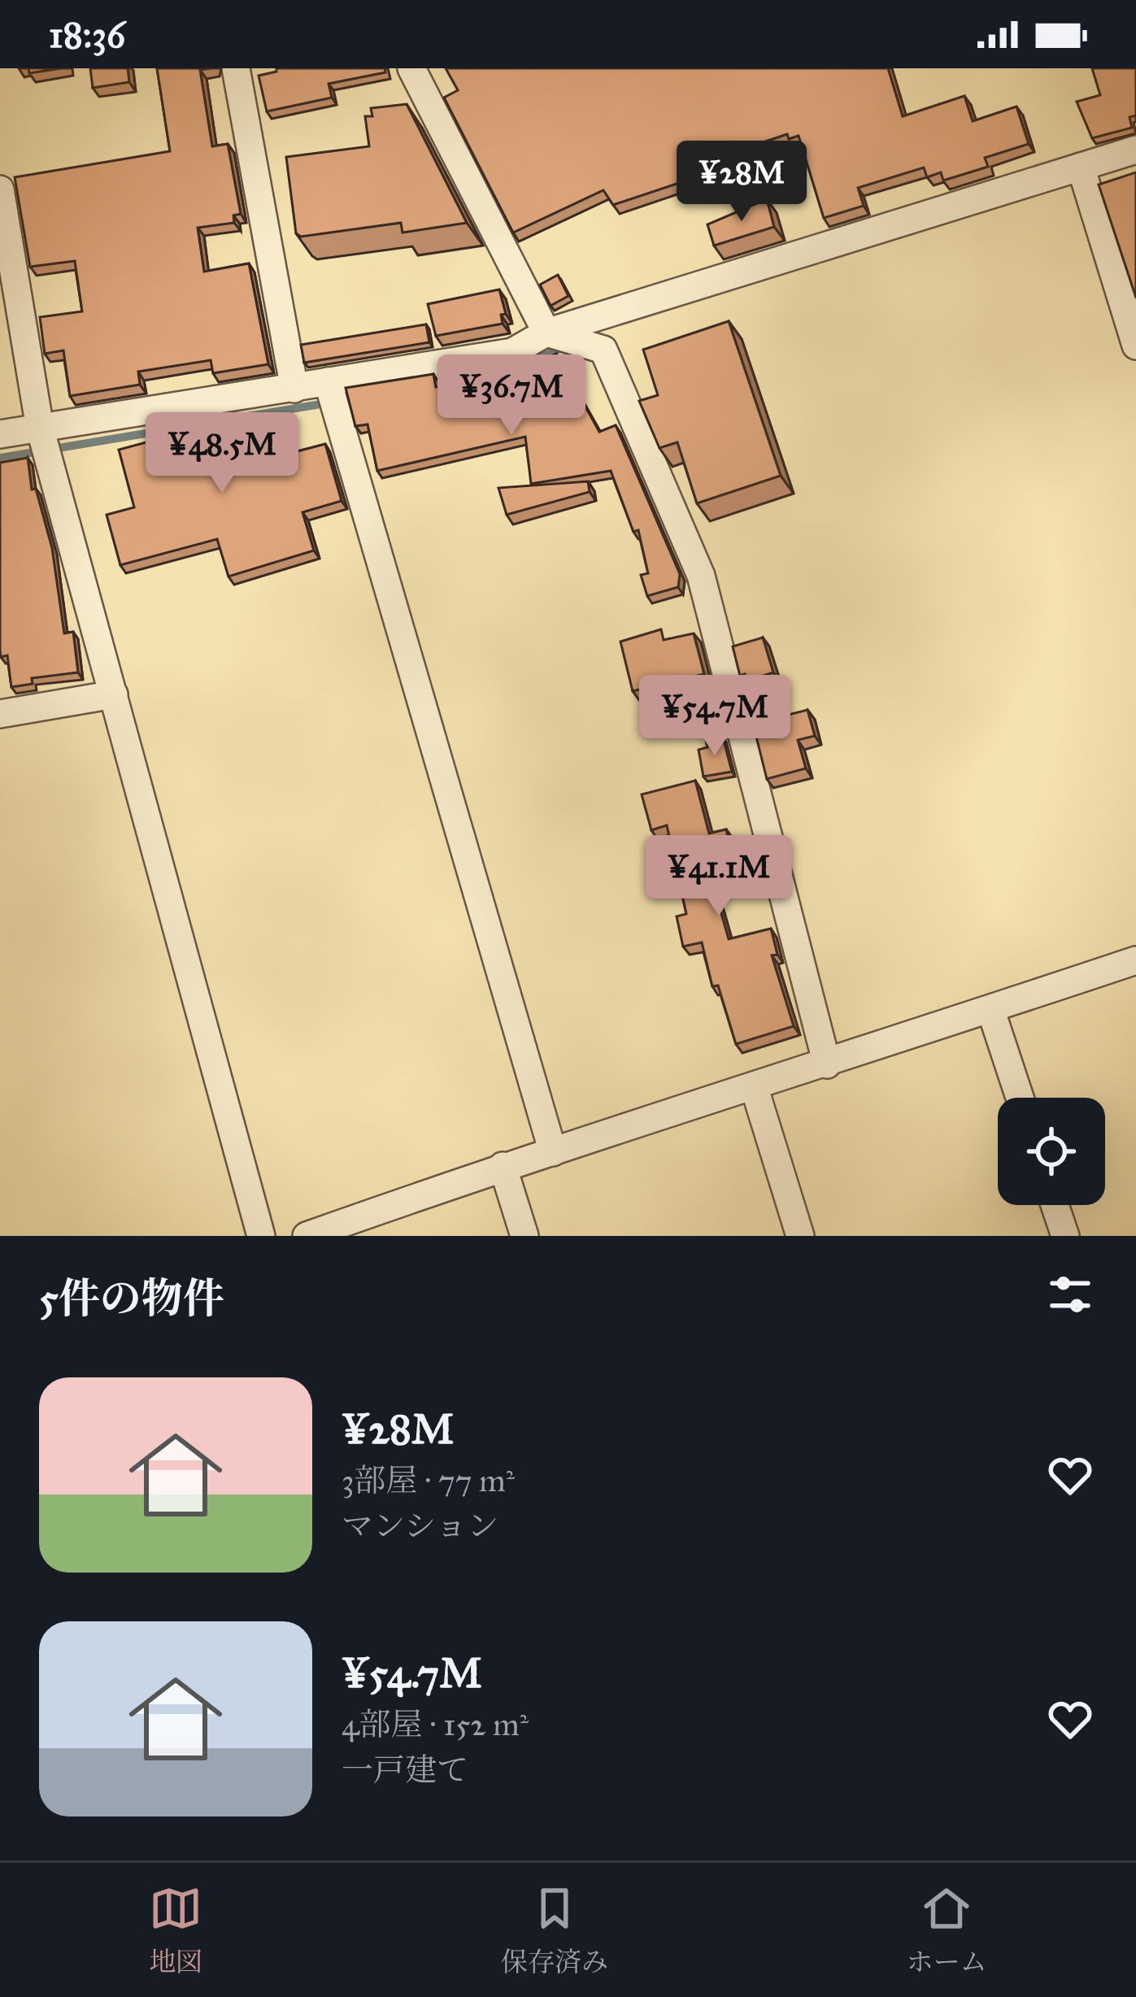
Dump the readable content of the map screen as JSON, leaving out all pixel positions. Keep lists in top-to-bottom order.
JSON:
{
  "page": {
    "status": "18:36",
    "price": [
      "¥28M",
      "¥36.7M",
      "¥48.5M",
      "¥54.7M",
      "¥41.1M"
    ],
    "heading": "5件の物件",
    "list": [
      {
        "name": "¥28M",
        "note": "3部屋 · 77 m² · マンション"
      },
      {
        "name": "¥54.7M",
        "note": "4部屋 · 152 m² · 一戸建て"
      }
    ],
    "tabs": ["地図", "保存済み", "ホーム"]
  }
}
